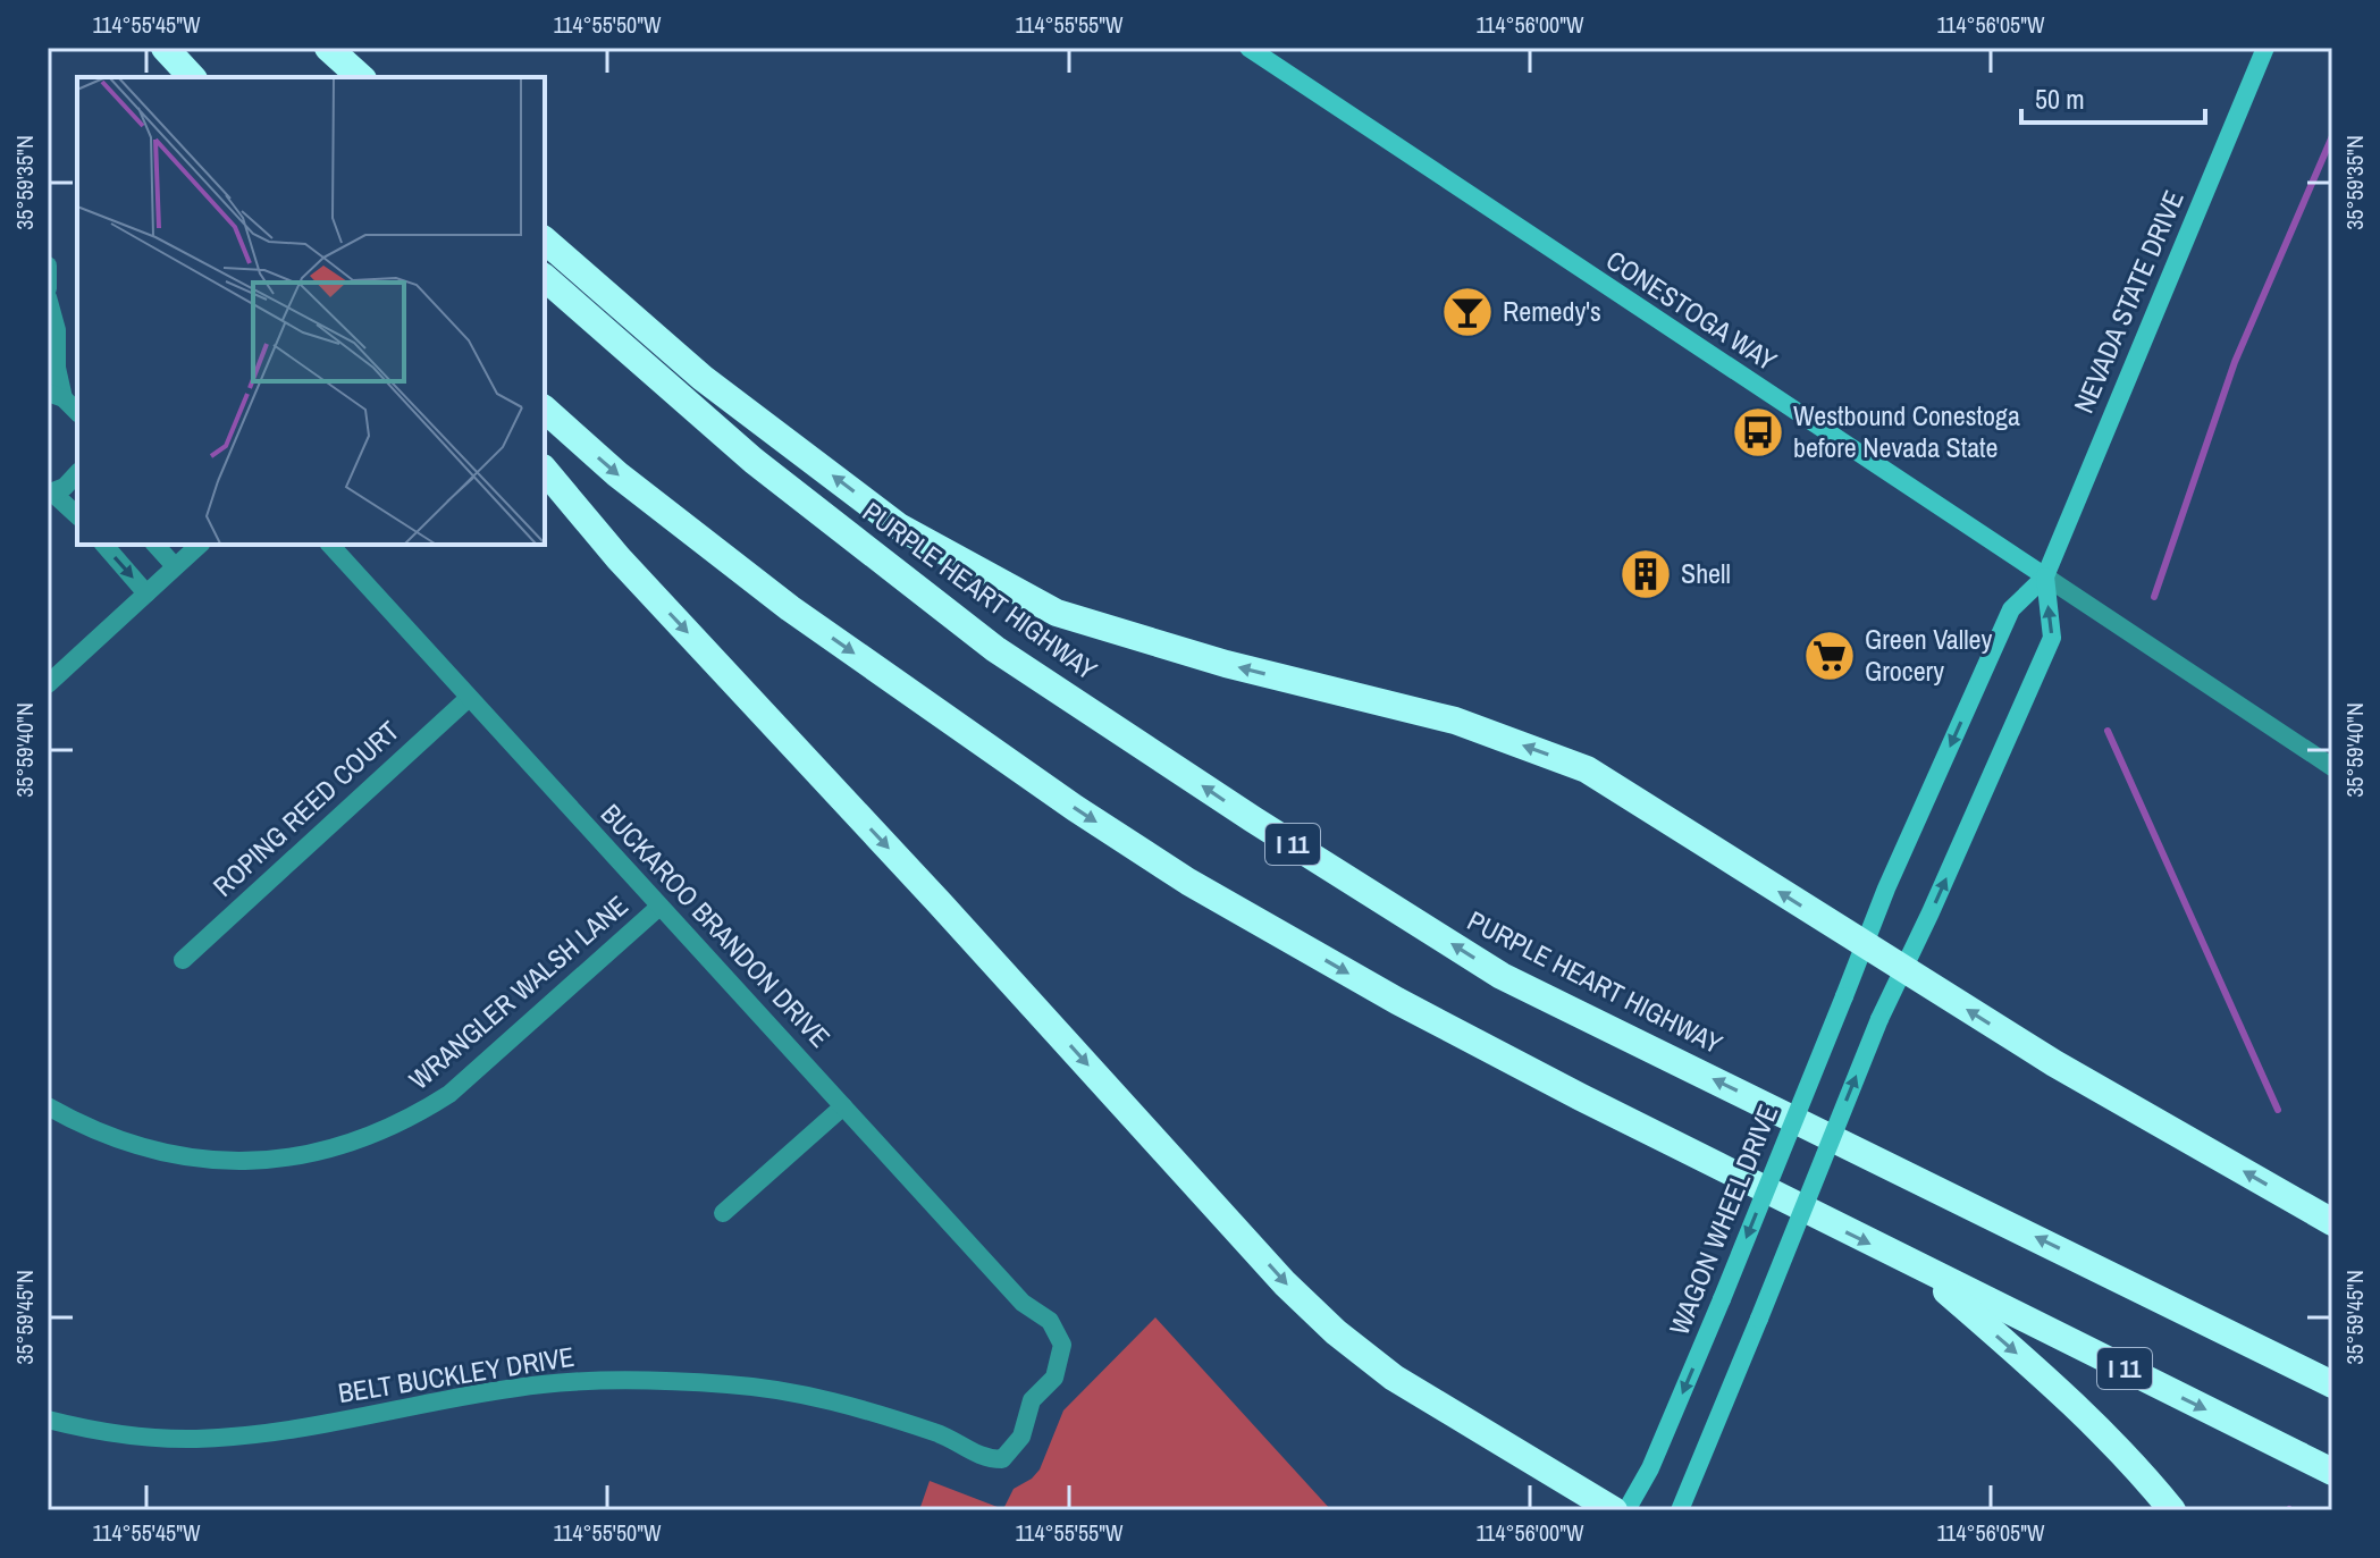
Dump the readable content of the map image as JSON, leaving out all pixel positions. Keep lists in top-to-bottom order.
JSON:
{
  "streets": {
    "highway": ["PURPLE HEART HIGHWAY", "I 11"],
    "street": [
      "NEVADA STATE DRIVE",
      "CONESTOGA WAY",
      "ROPING REED COURT",
      "BUCKAROO BRANDON DRIVE",
      "WRANGLER WALSH LANE",
      "WAGON WHEEL DRIVE",
      "BELT BUCKLEY DRIVE"
    ]
  },
  "crossings": [
    ["NEVADA STATE DRIVE", "CONESTOGA WAY"],
    ["NEVADA STATE DRIVE", "WAGON WHEEL DRIVE"],
    ["ROPING REED COURT", "BUCKAROO BRANDON DRIVE"],
    ["BUCKAROO BRANDON DRIVE", "WRANGLER WALSH LANE"],
    ["BUCKAROO BRANDON DRIVE", "BELT BUCKLEY DRIVE"]
  ],
  "places": {
    "bar": ["Remedy's"],
    "bus stop": ["Westbound Conestoga before Nevada State"],
    "building": ["Shell"],
    "supermarket": ["Green Valley Grocery"]
  },
  "scale_bar": "50 m",
  "coordinates": [
    "114°55'45\"W",
    "114°55'50\"W",
    "114°55'55\"W",
    "114°56'00\"W",
    "114°56'05\"W",
    "35°59'35\"N",
    "35°59'40\"N",
    "35°59'45\"N"
  ]
}
